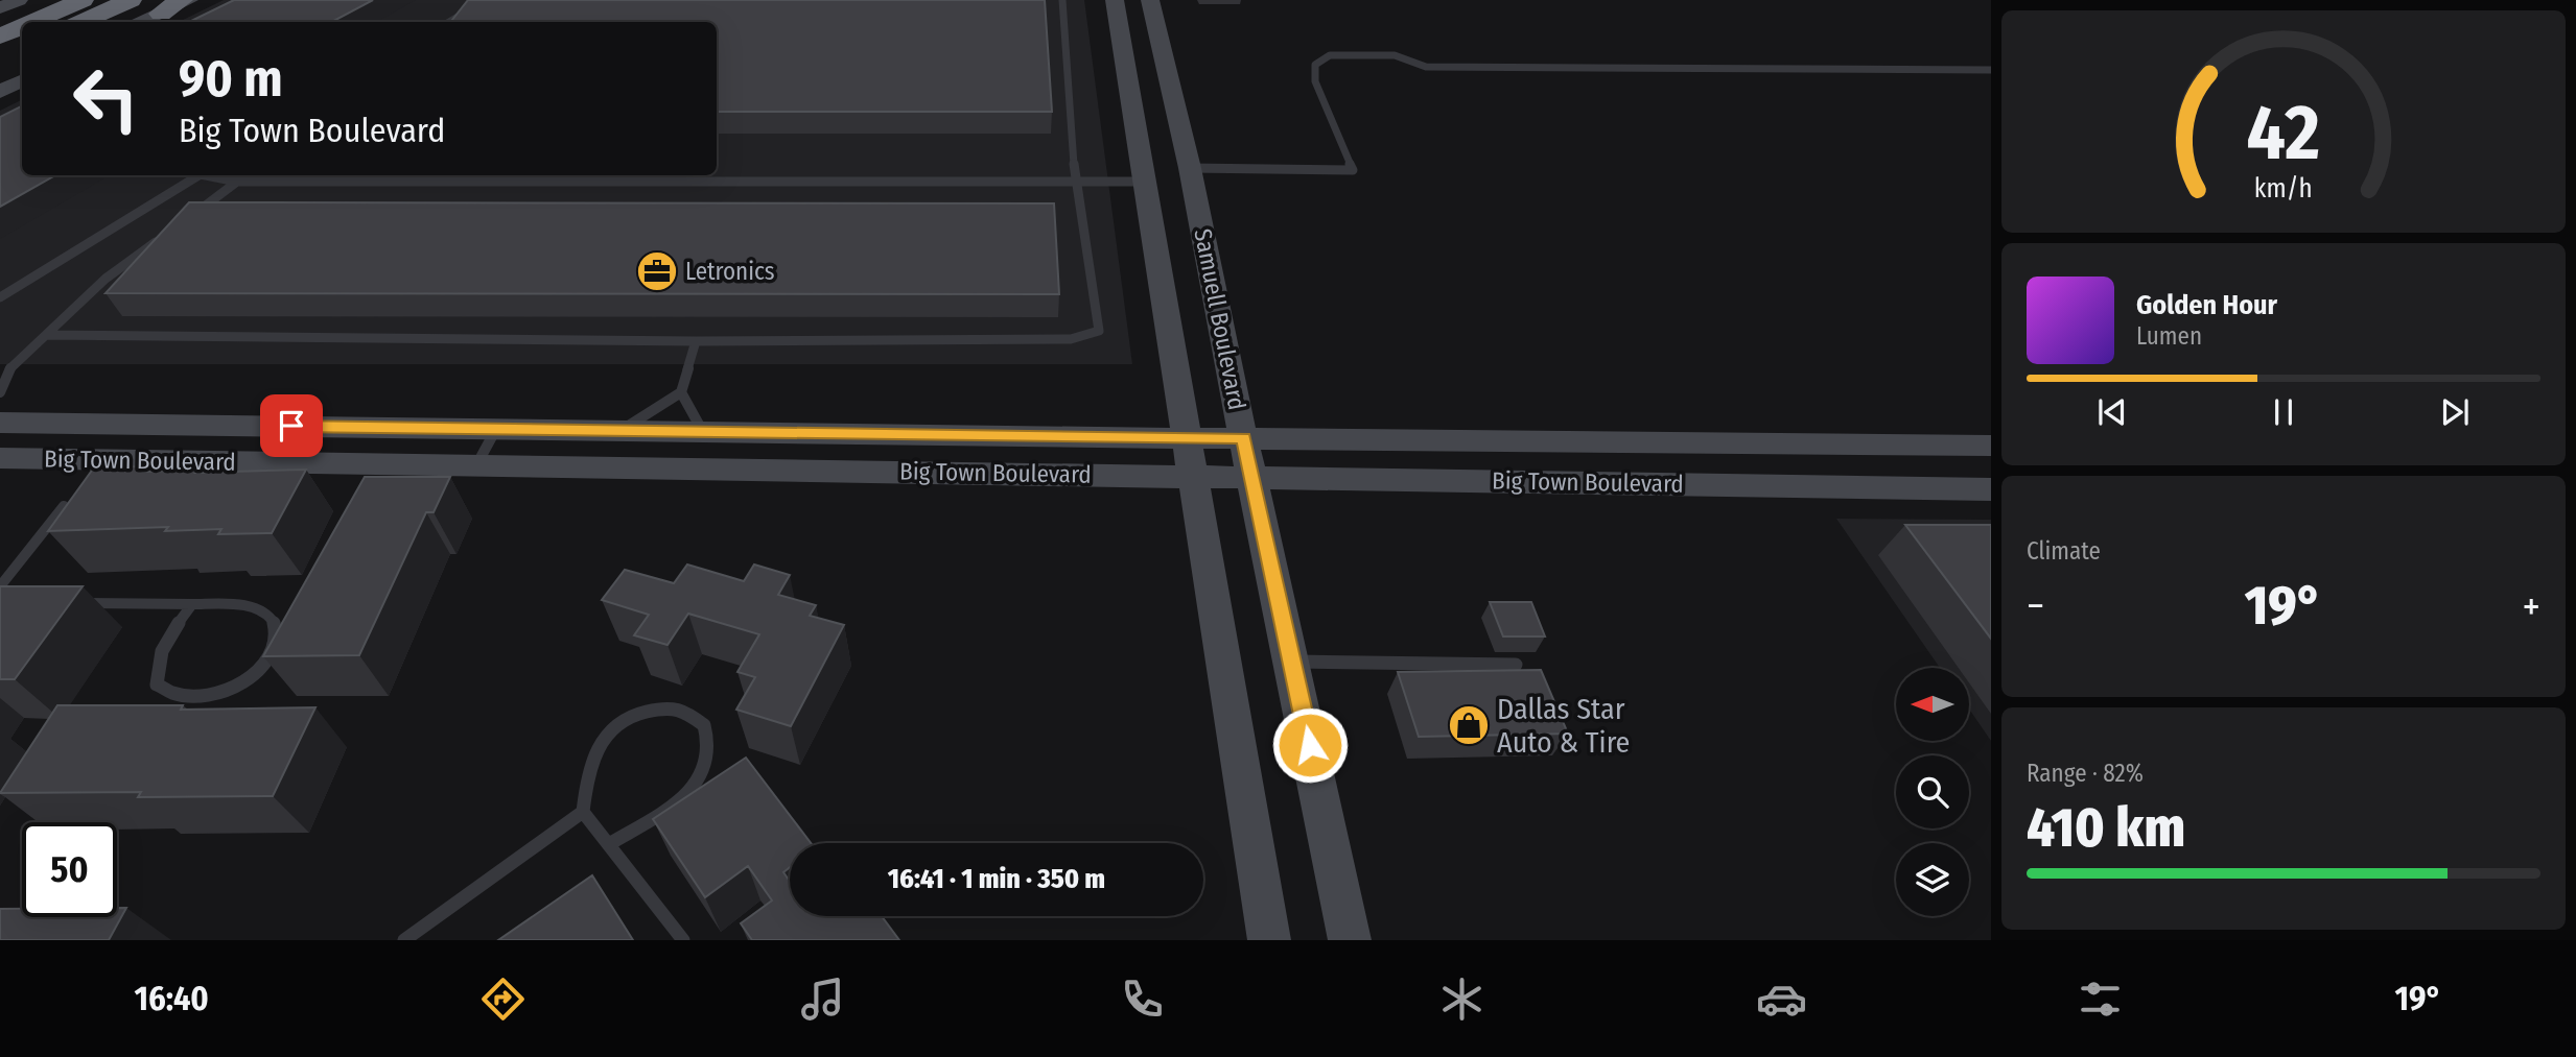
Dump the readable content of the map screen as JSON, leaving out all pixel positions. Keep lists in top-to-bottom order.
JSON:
{
  "streets": {
    "main road": ["Samuell Boulevard", "Big Town Boulevard"]
  },
  "crossings": [
    ["Samuell Boulevard", "Big Town Boulevard"]
  ],
  "places": {
    "office": ["Letronics"],
    "shop": ["Dallas Star Auto & Tire"]
  },
  "north": "left",
  "page": {
    "turn": ["90 m", "Big Town Boulevard"],
    "song": ["Golden Hour", "Lumen"],
    "tile": [
      "Climate",
      ["Range · 82%", "410 km"]
    ],
    "heat": ["−", "19°", "+"],
    "limit": "50",
    "trip": "16:41 · 1 min · 350 m",
    "tabs": ["16:40", "19°"],
    "gauge": ["42", "km/h"]
  }
}
